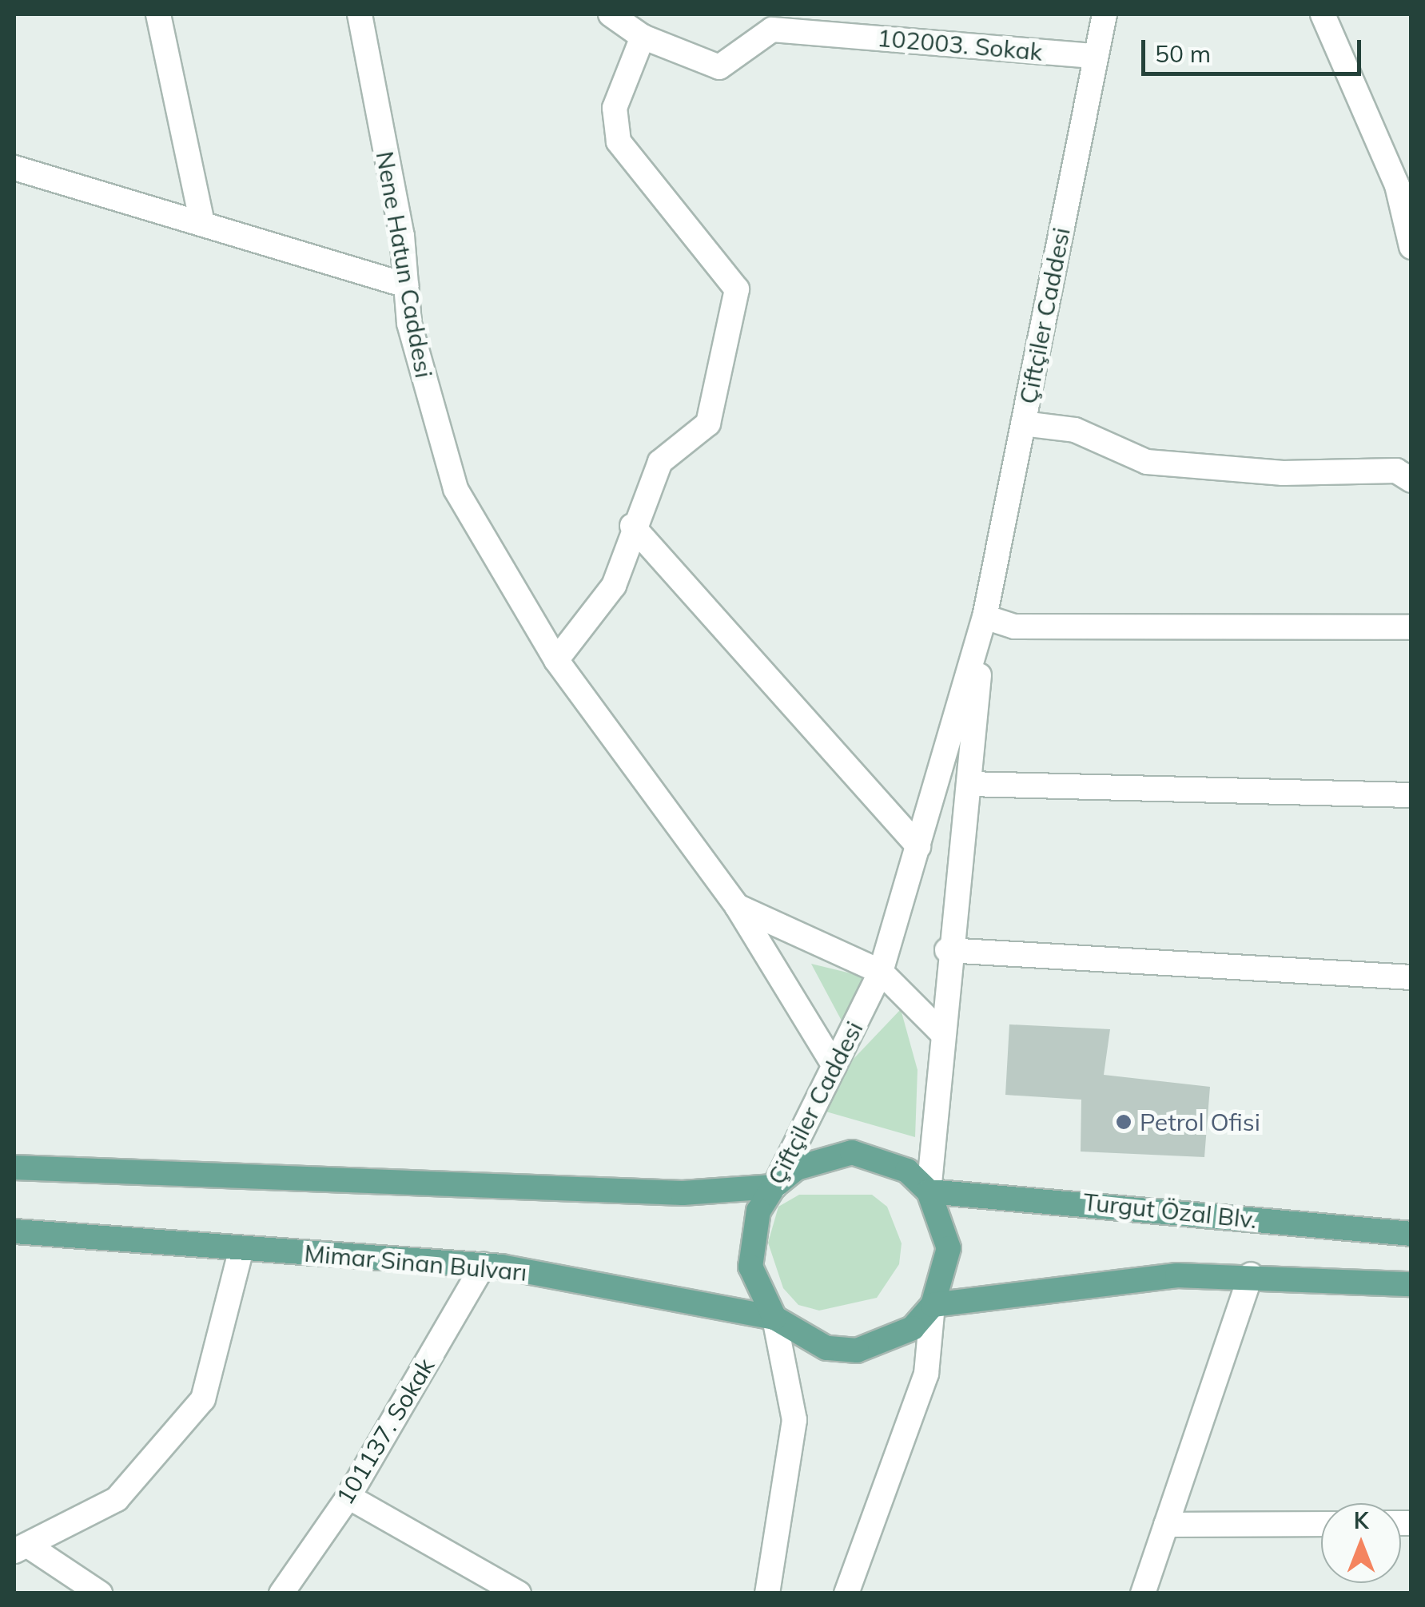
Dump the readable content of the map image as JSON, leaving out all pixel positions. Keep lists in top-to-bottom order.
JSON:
{
  "streets": {
    "main road": ["Çiftçiler Caddesi", "Turgut Özal Blv.", "Mimar Sinan Bulvarı"],
    "street": ["102003. Sokak", "Nene Hatun Caddesi", "101137. Sokak"]
  },
  "crossings": [
    ["102003. Sokak", "Çiftçiler Caddesi"],
    ["Nene Hatun Caddesi", "Çiftçiler Caddesi"],
    ["Çiftçiler Caddesi", "Turgut Özal Blv."],
    ["Çiftçiler Caddesi", "Mimar Sinan Bulvarı"],
    ["Turgut Özal Blv.", "Mimar Sinan Bulvarı"],
    ["Mimar Sinan Bulvarı", "101137. Sokak"]
  ],
  "places": ["Petrol Ofisi"],
  "scale_bar": "50 m",
  "north": "top"
}
